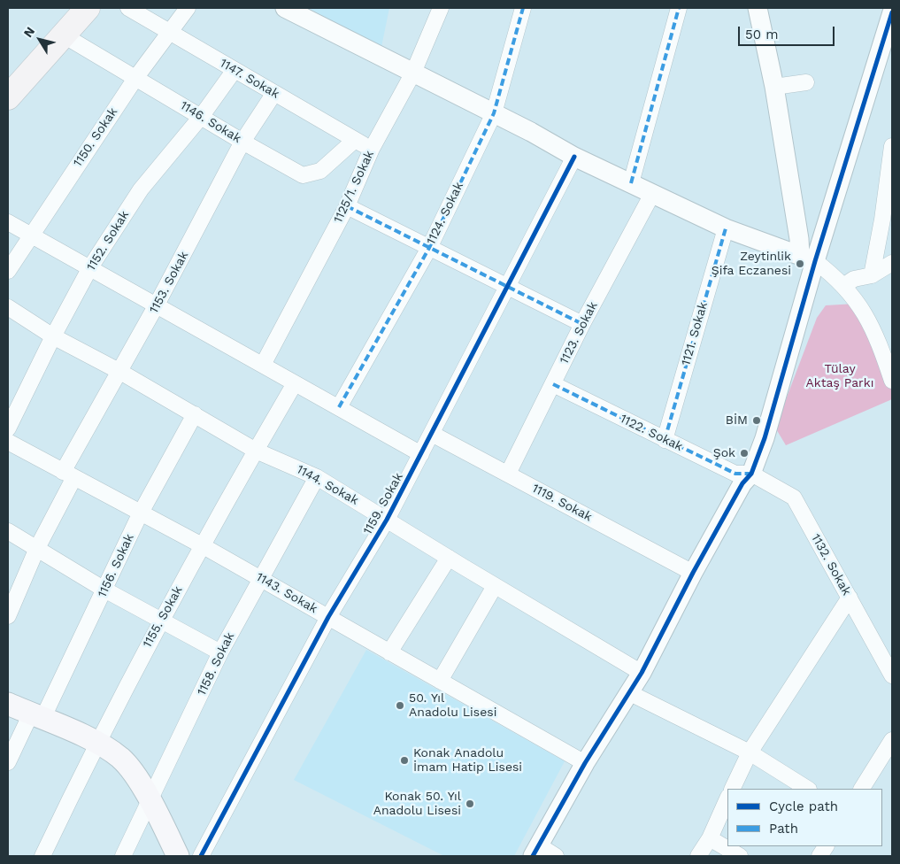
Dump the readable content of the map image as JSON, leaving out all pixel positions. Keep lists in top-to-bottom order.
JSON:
{
  "streets": {
    "street": [
      "1147. Sokak",
      "1146. Sokak",
      "1150. Sokak",
      "1125/1. Sokak",
      "1124. Sokak",
      "1152. Sokak",
      "1153. Sokak",
      "1123. Sokak",
      "1121. Sokak",
      "1122. Sokak",
      "1144. Sokak",
      "1119. Sokak",
      "1159. Sokak",
      "1132. Sokak",
      "1156. Sokak",
      "1143. Sokak",
      "1155. Sokak",
      "1158. Sokak"
    ]
  },
  "crossings": [
    ["1147. Sokak", "1146. Sokak"],
    ["1147. Sokak", "1150. Sokak"],
    ["1147. Sokak", "1125/1. Sokak"],
    ["1147. Sokak", "1152. Sokak"],
    ["1147. Sokak", "1153. Sokak"],
    ["1146. Sokak", "1150. Sokak"],
    ["1146. Sokak", "1152. Sokak"],
    ["1146. Sokak", "1153. Sokak"],
    ["1152. Sokak", "1144. Sokak"],
    ["1153. Sokak", "1144. Sokak"],
    ["1153. Sokak", "1143. Sokak"],
    ["1123. Sokak", "1122. Sokak"],
    ["1123. Sokak", "1119. Sokak"],
    ["1121. Sokak", "1122. Sokak"],
    ["1122. Sokak", "1132. Sokak"],
    ["1144. Sokak", "1159. Sokak"],
    ["1144. Sokak", "1156. Sokak"],
    ["1144. Sokak", "1155. Sokak"],
    ["1144. Sokak", "1158. Sokak"],
    ["1119. Sokak", "1159. Sokak"],
    ["1159. Sokak", "1143. Sokak"],
    ["1156. Sokak", "1143. Sokak"],
    ["1143. Sokak", "1155. Sokak"],
    ["1143. Sokak", "1158. Sokak"]
  ],
  "parks": ["Tülay Aktaş Parkı"],
  "places": [
    "Zeytinlik Şifa Eczanesi",
    "BİM",
    "Şok",
    "50. Yıl Anadolu Lisesi",
    "Konak Anadolu İmam Hatip Lisesi",
    "Konak 50. Yıl Anadolu Lisesi"
  ],
  "legend": ["Cycle path", "Path"],
  "scale_bar": "50 m",
  "north": "top left"
}
